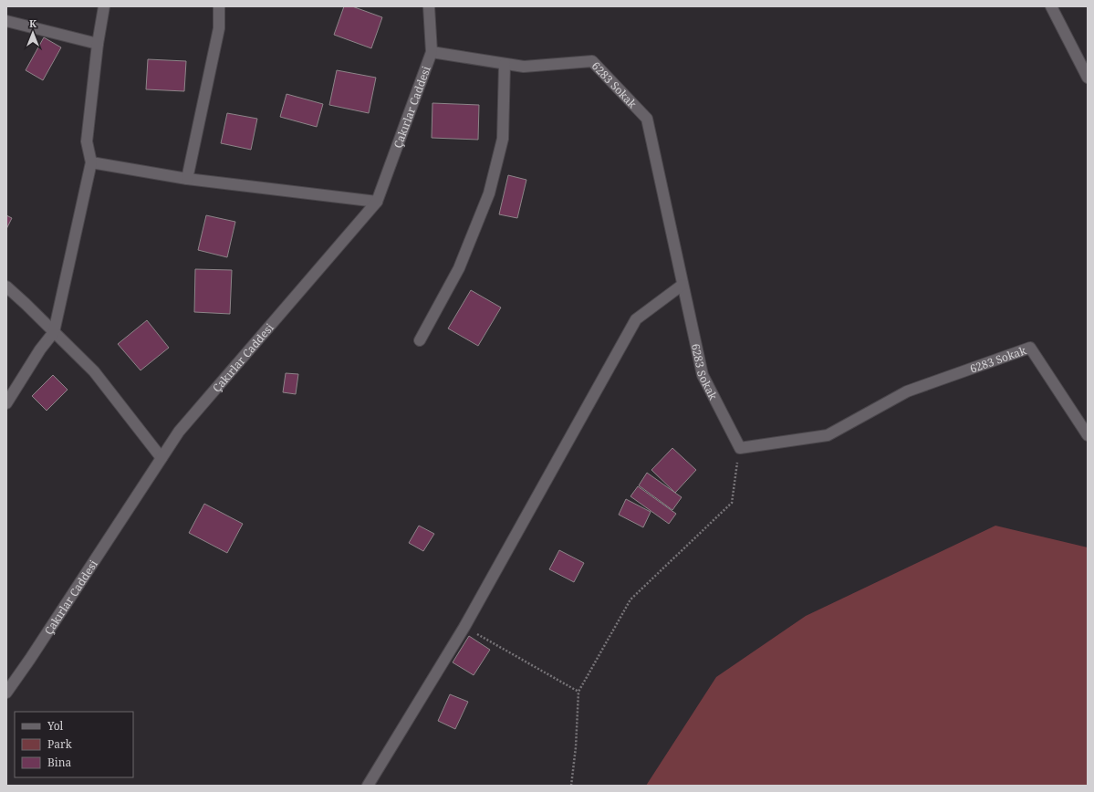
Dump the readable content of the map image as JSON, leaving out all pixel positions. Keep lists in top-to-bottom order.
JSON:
{
  "streets": {
    "street": ["6283 Sokak", "Çakırlar Caddesi"]
  },
  "crossings": [
    ["6283 Sokak", "Çakırlar Caddesi"]
  ],
  "legend": ["Yol", "Park", "Bina"],
  "north": "top"
}
